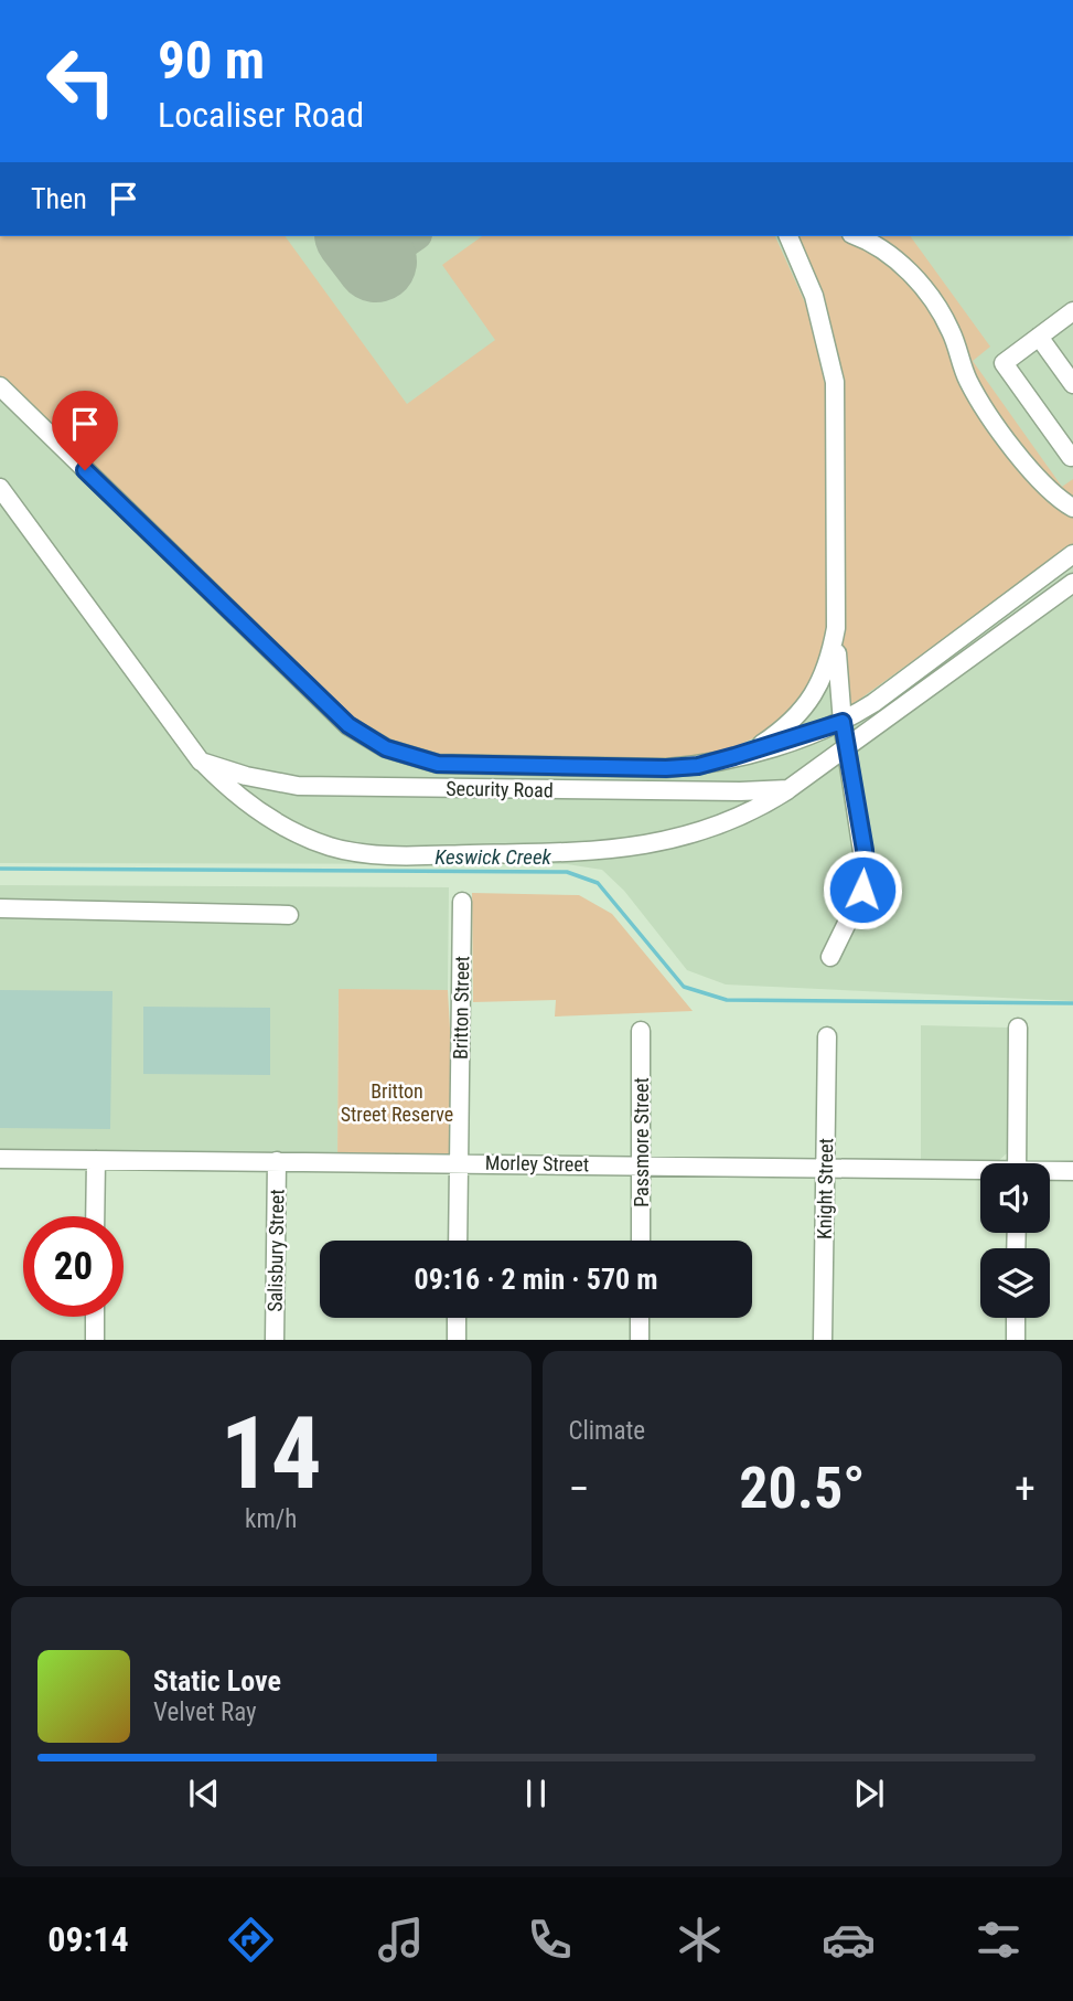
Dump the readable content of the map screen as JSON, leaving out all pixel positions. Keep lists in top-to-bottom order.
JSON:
{
  "streets": {
    "street": [
      "Security Road",
      "Britton Street",
      "Passmore Street",
      "Morley Street",
      "Knight Street",
      "Salisbury Street"
    ]
  },
  "crossings": [
    ["Britton Street", "Morley Street"],
    ["Passmore Street", "Morley Street"],
    ["Morley Street", "Knight Street"],
    ["Morley Street", "Salisbury Street"]
  ],
  "water": ["Keswick Creek"],
  "parks": ["Britton Street Reserve"],
  "page": {
    "turn": ["90 m", "Localiser Road"],
    "then": "Then",
    "limit": "20",
    "trip": "09:16 · 2 min · 570 m",
    "tile": [
      ["14", "km/h"],
      "Climate"
    ],
    "heat": ["−", "20.5°", "+"],
    "song": ["Static Love", "Velvet Ray"],
    "tabs": "09:14"
  }
}
